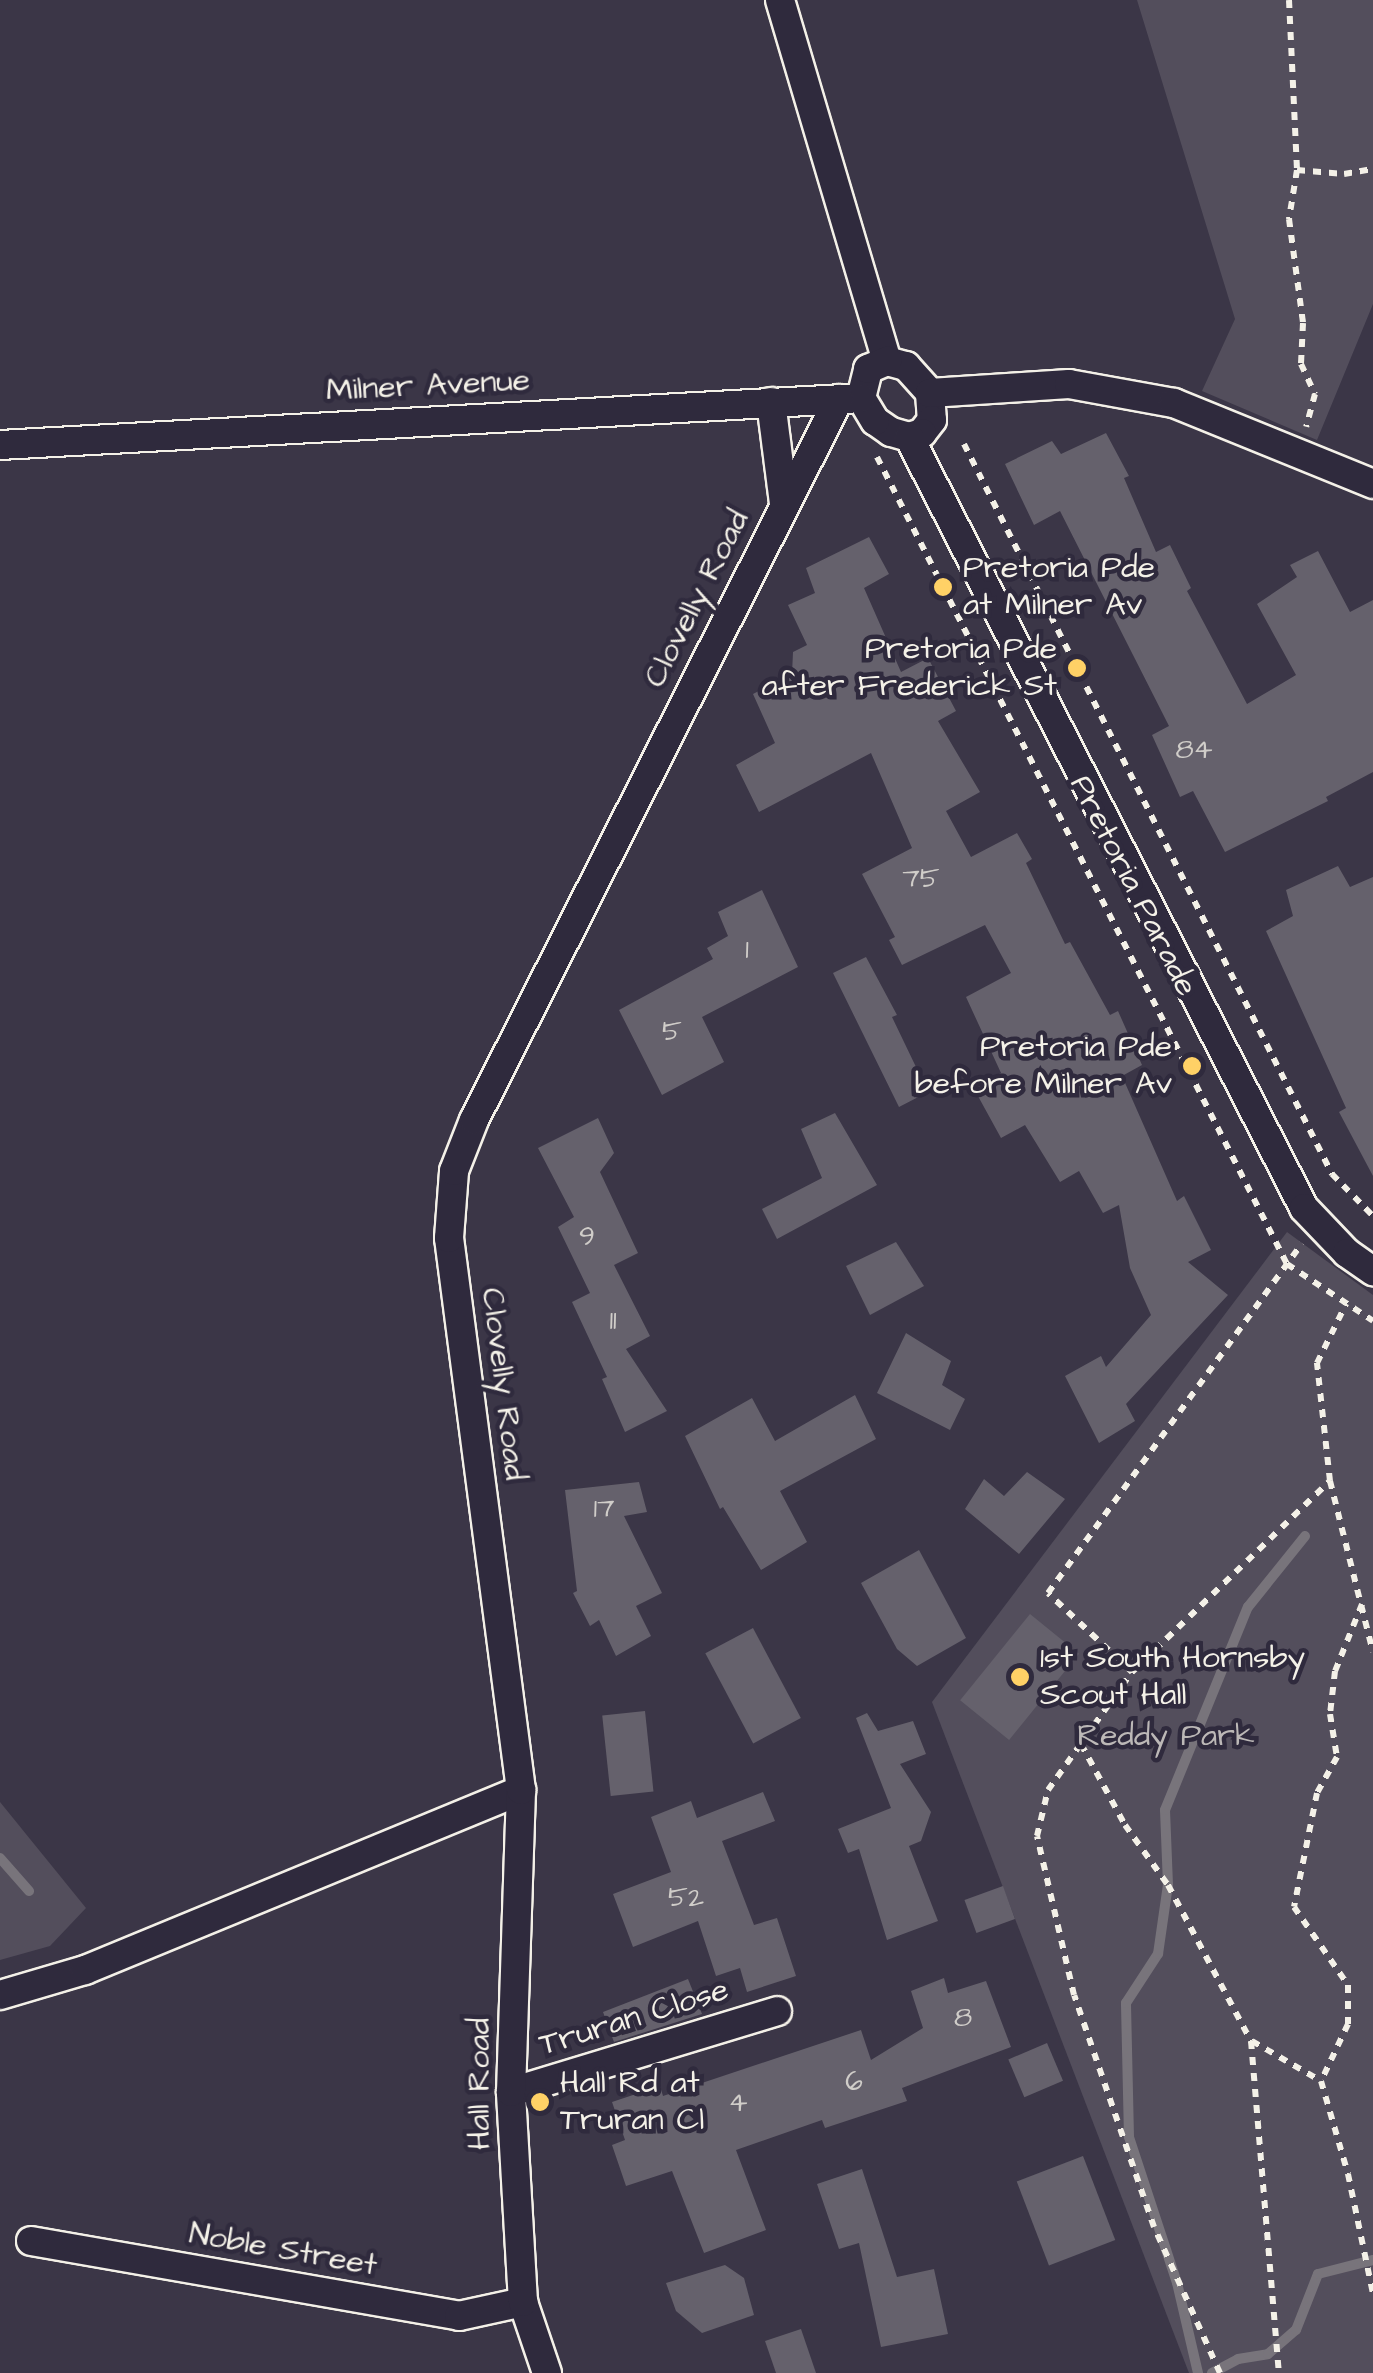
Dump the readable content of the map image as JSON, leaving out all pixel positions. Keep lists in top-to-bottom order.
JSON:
{
  "streets": {
    "street": [
      "Milner Avenue",
      "Clovelly Road",
      "Pretoria Parade",
      "Truran Close",
      "Hall Road",
      "Noble Street"
    ]
  },
  "crossings": [
    ["Milner Avenue", "Clovelly Road"],
    ["Milner Avenue", "Pretoria Parade"],
    ["Clovelly Road", "Pretoria Parade"],
    ["Clovelly Road", "Hall Road"],
    ["Truran Close", "Hall Road"],
    ["Hall Road", "Noble Street"]
  ],
  "parks": ["Reddy Park"],
  "places": [
    "Pretoria Pde at Milner Av",
    "Pretoria Pde after Frederick St",
    "Pretoria Pde before Milner Av",
    "1st South Hornsby Scout Hall",
    "Hall Rd at Truran Cl"
  ],
  "house_numbers": [
    "84",
    "75",
    "1",
    "5",
    "9",
    "11",
    "17",
    "52",
    "8",
    "6",
    "4"
  ]
}
